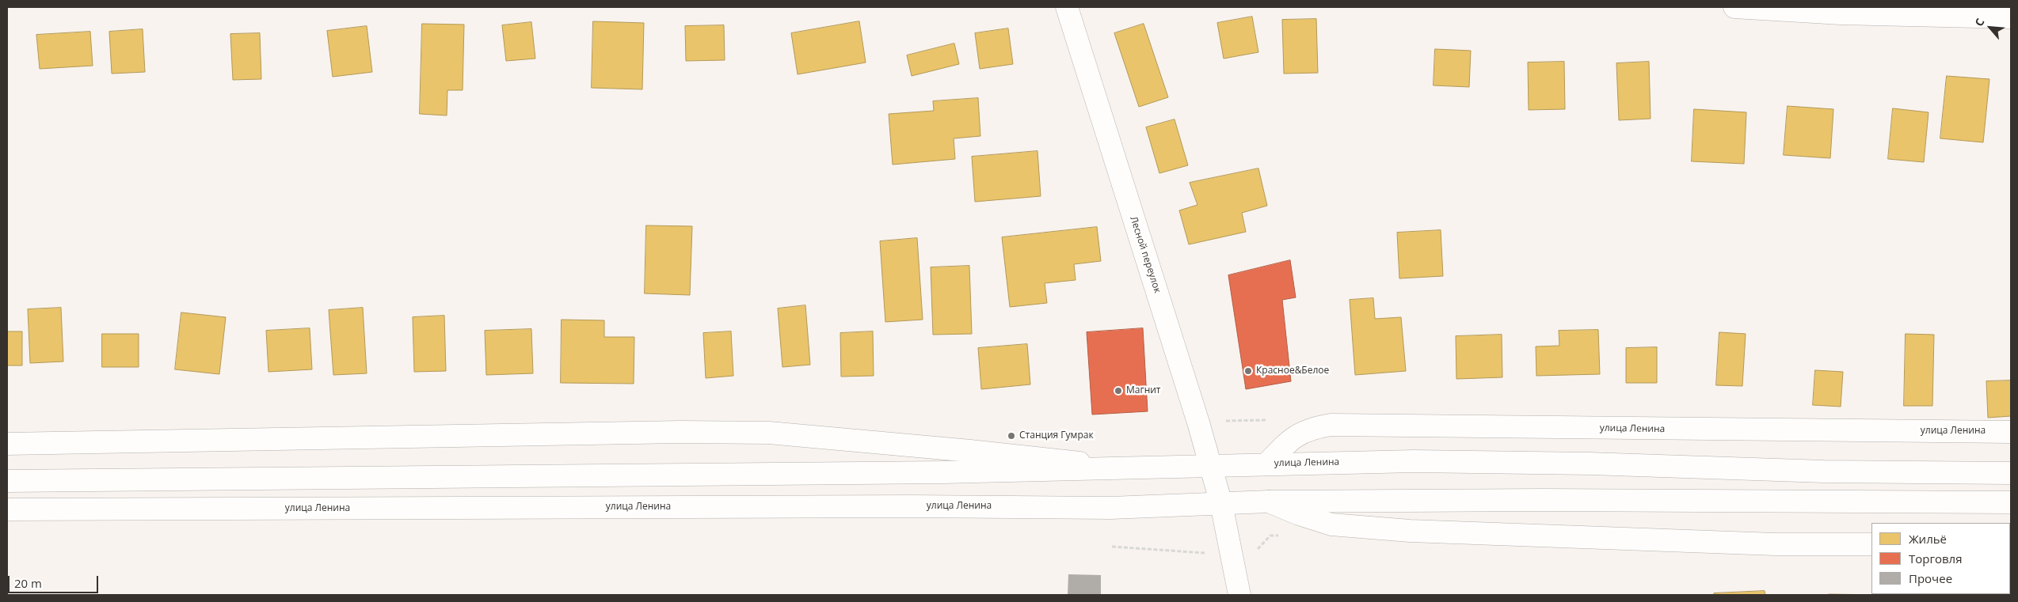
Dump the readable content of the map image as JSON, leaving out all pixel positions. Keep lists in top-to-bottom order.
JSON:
{
  "streets": {
    "main road": ["Лесной переулок", "улица Ленина"]
  },
  "crossings": [
    ["Лесной переулок", "улица Ленина"]
  ],
  "places": ["Красное&Белое", "Магнит", "Станция Гумрак"],
  "legend": ["Жильё", "Торговля", "Прочее"],
  "scale_bar": "20 m",
  "north": "top left"
}
